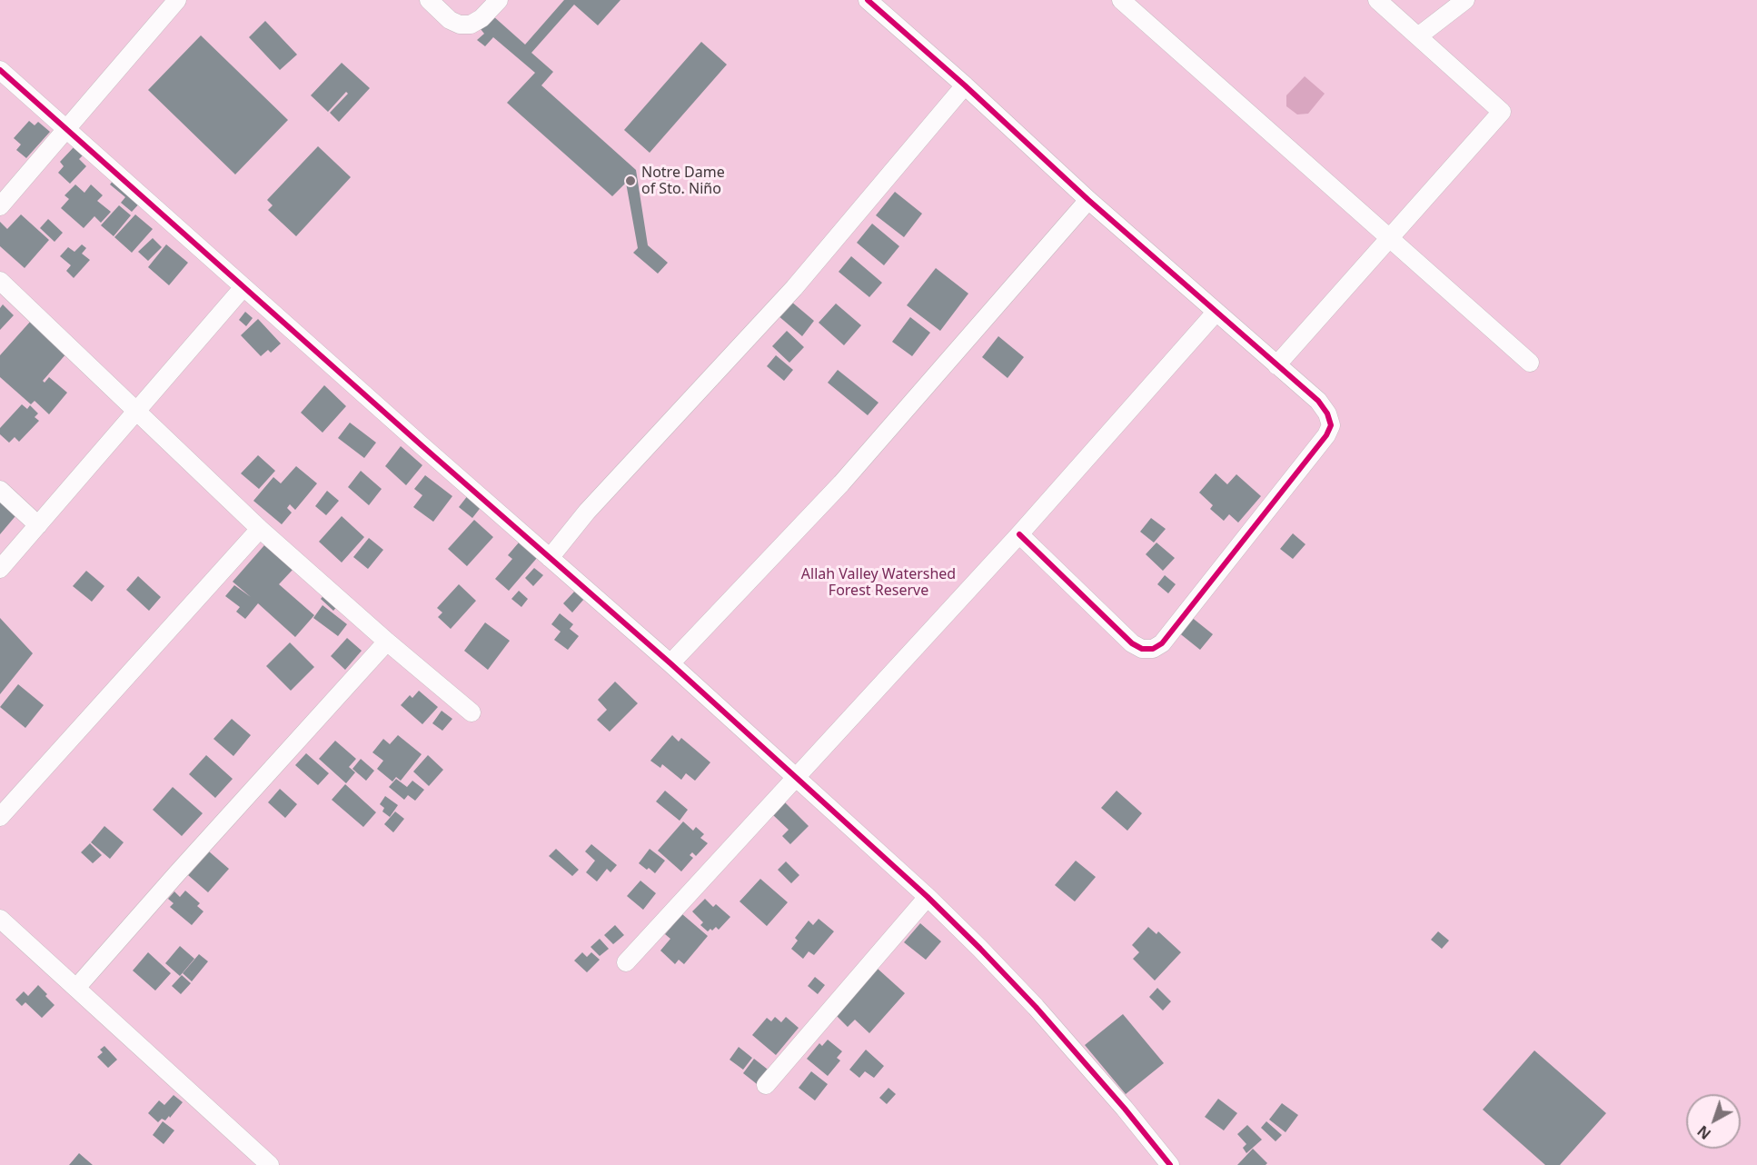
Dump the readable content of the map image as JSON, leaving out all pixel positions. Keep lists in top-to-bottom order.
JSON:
{
  "parks": ["Allah Valley Watershed Forest Reserve"],
  "places": ["Notre Dame of Sto. Niño"],
  "north": "bottom left"
}
